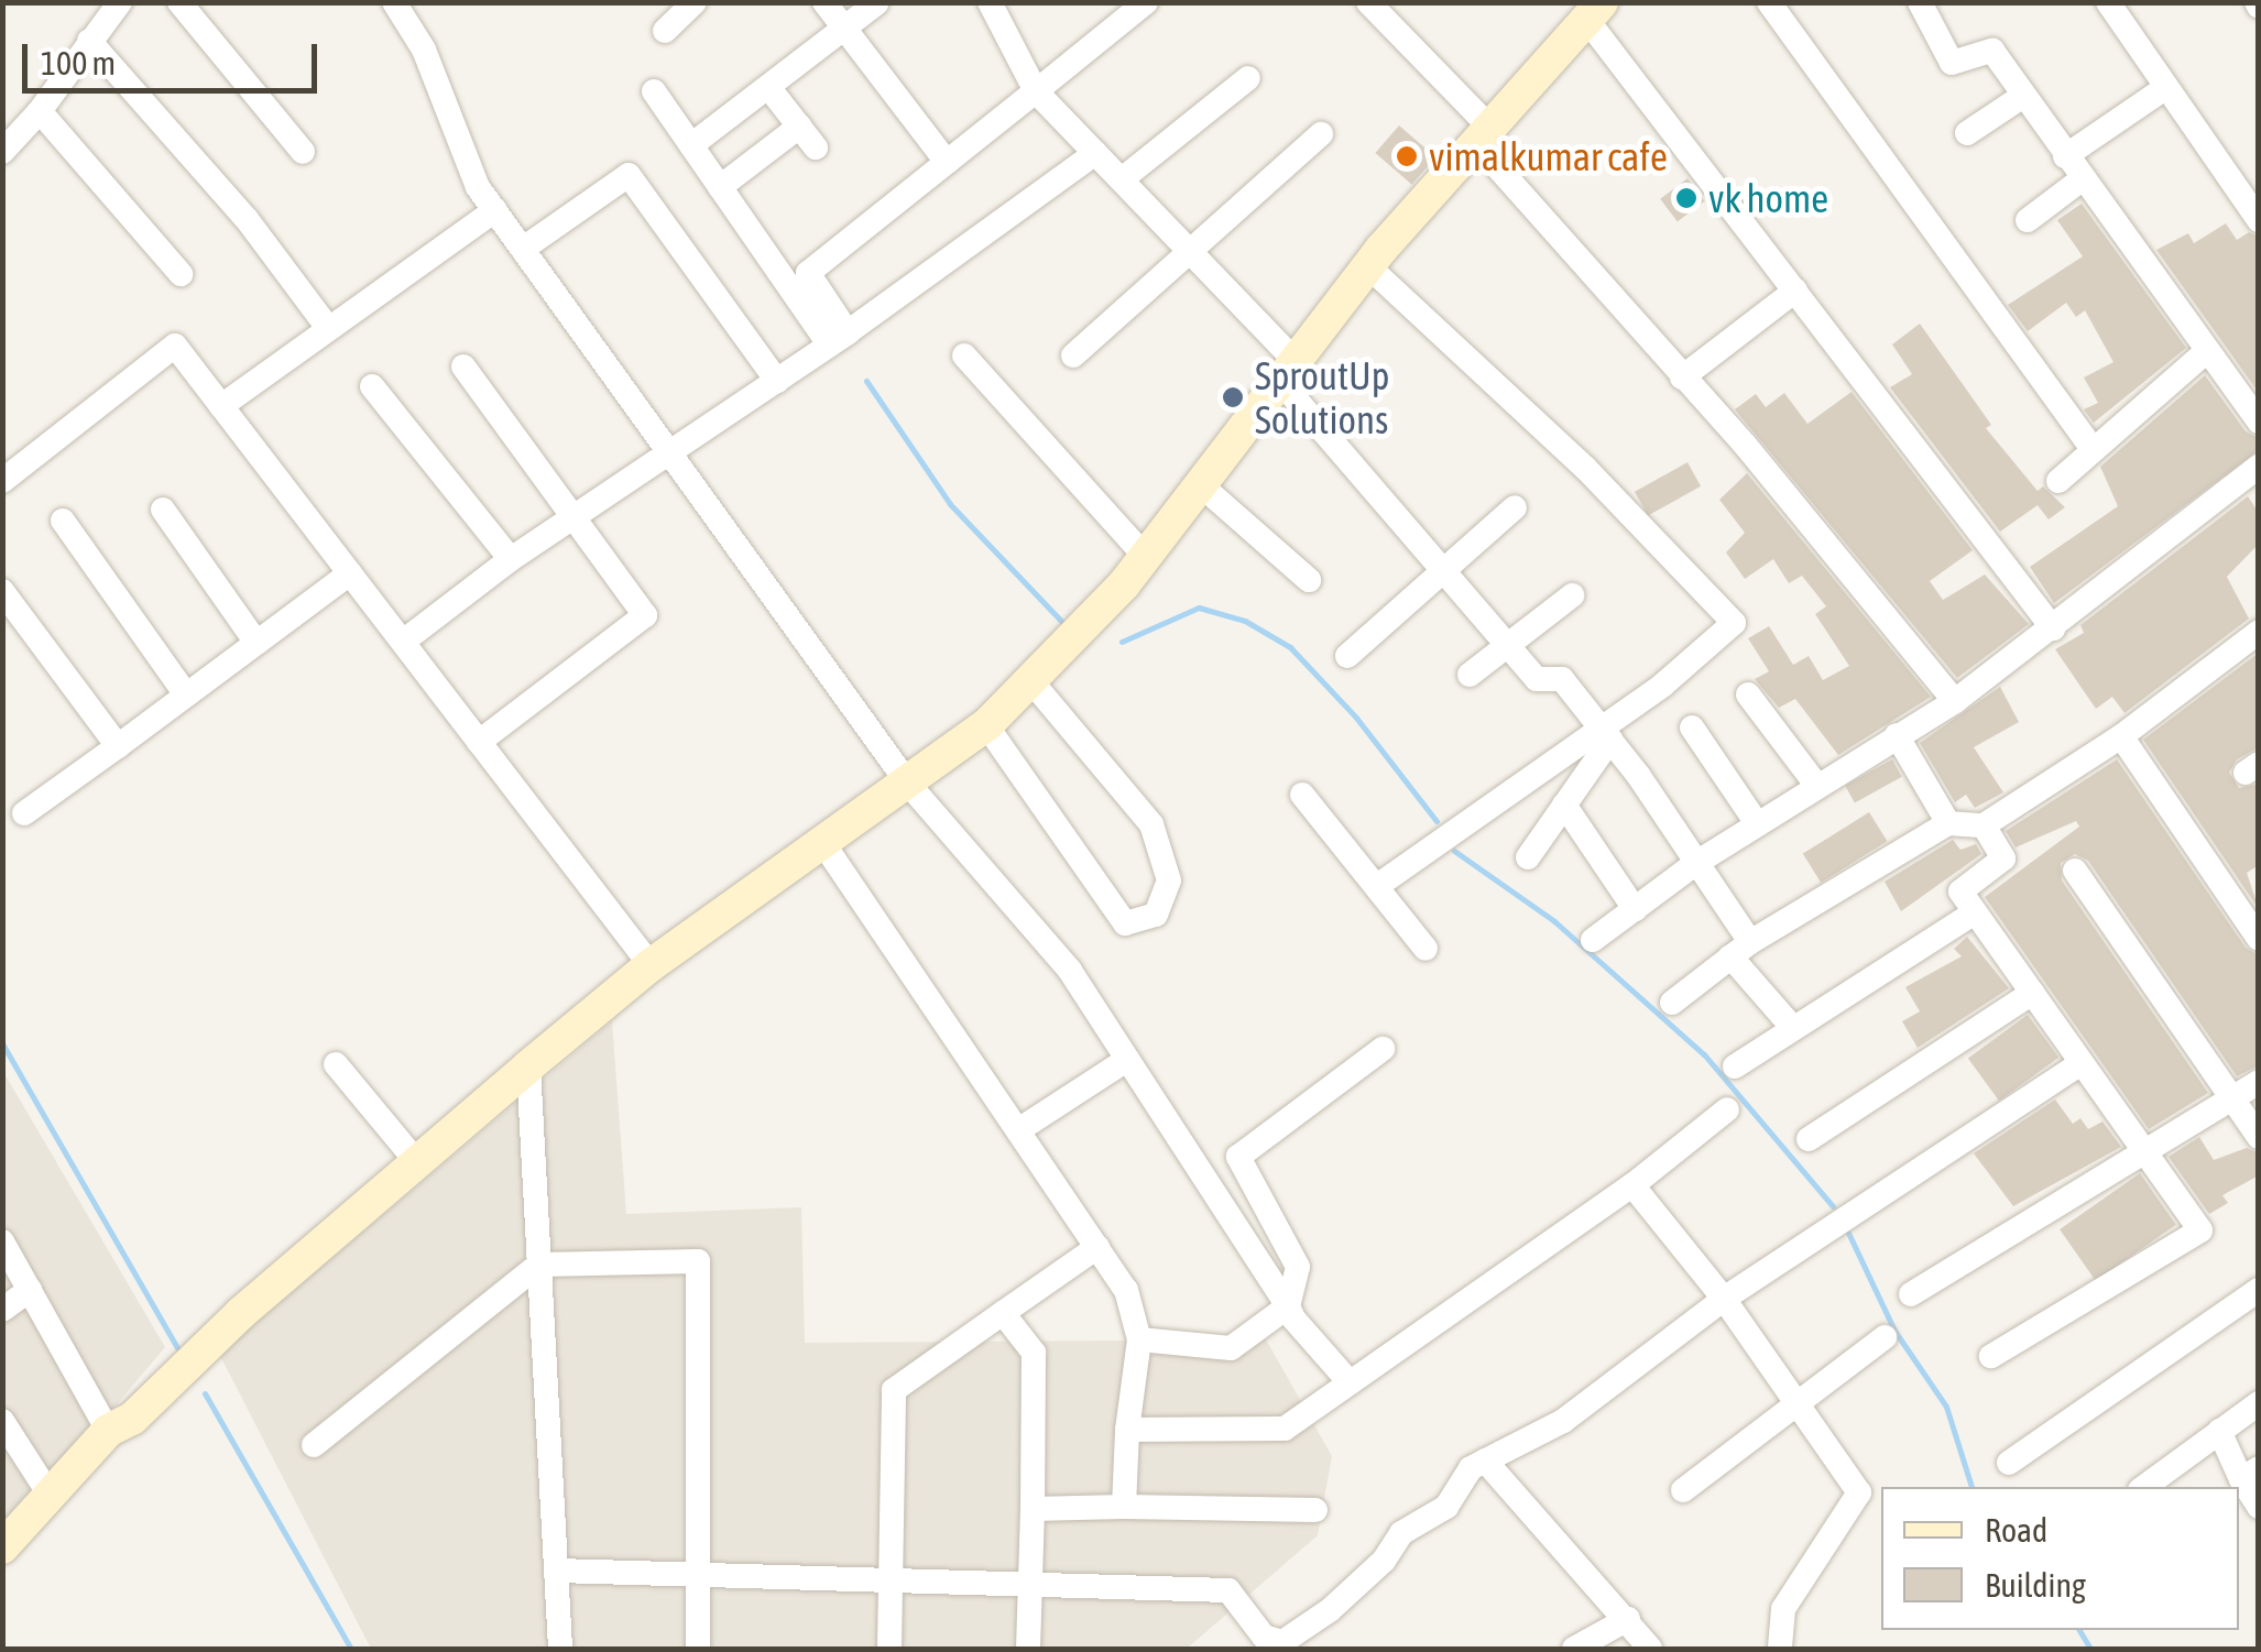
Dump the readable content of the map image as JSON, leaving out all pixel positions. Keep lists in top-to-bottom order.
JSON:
{
  "places": ["vimalkumar cafe", "vk home", "SproutUp Solutions"],
  "legend": ["Road", "Building"],
  "scale_bar": "100 m"
}
